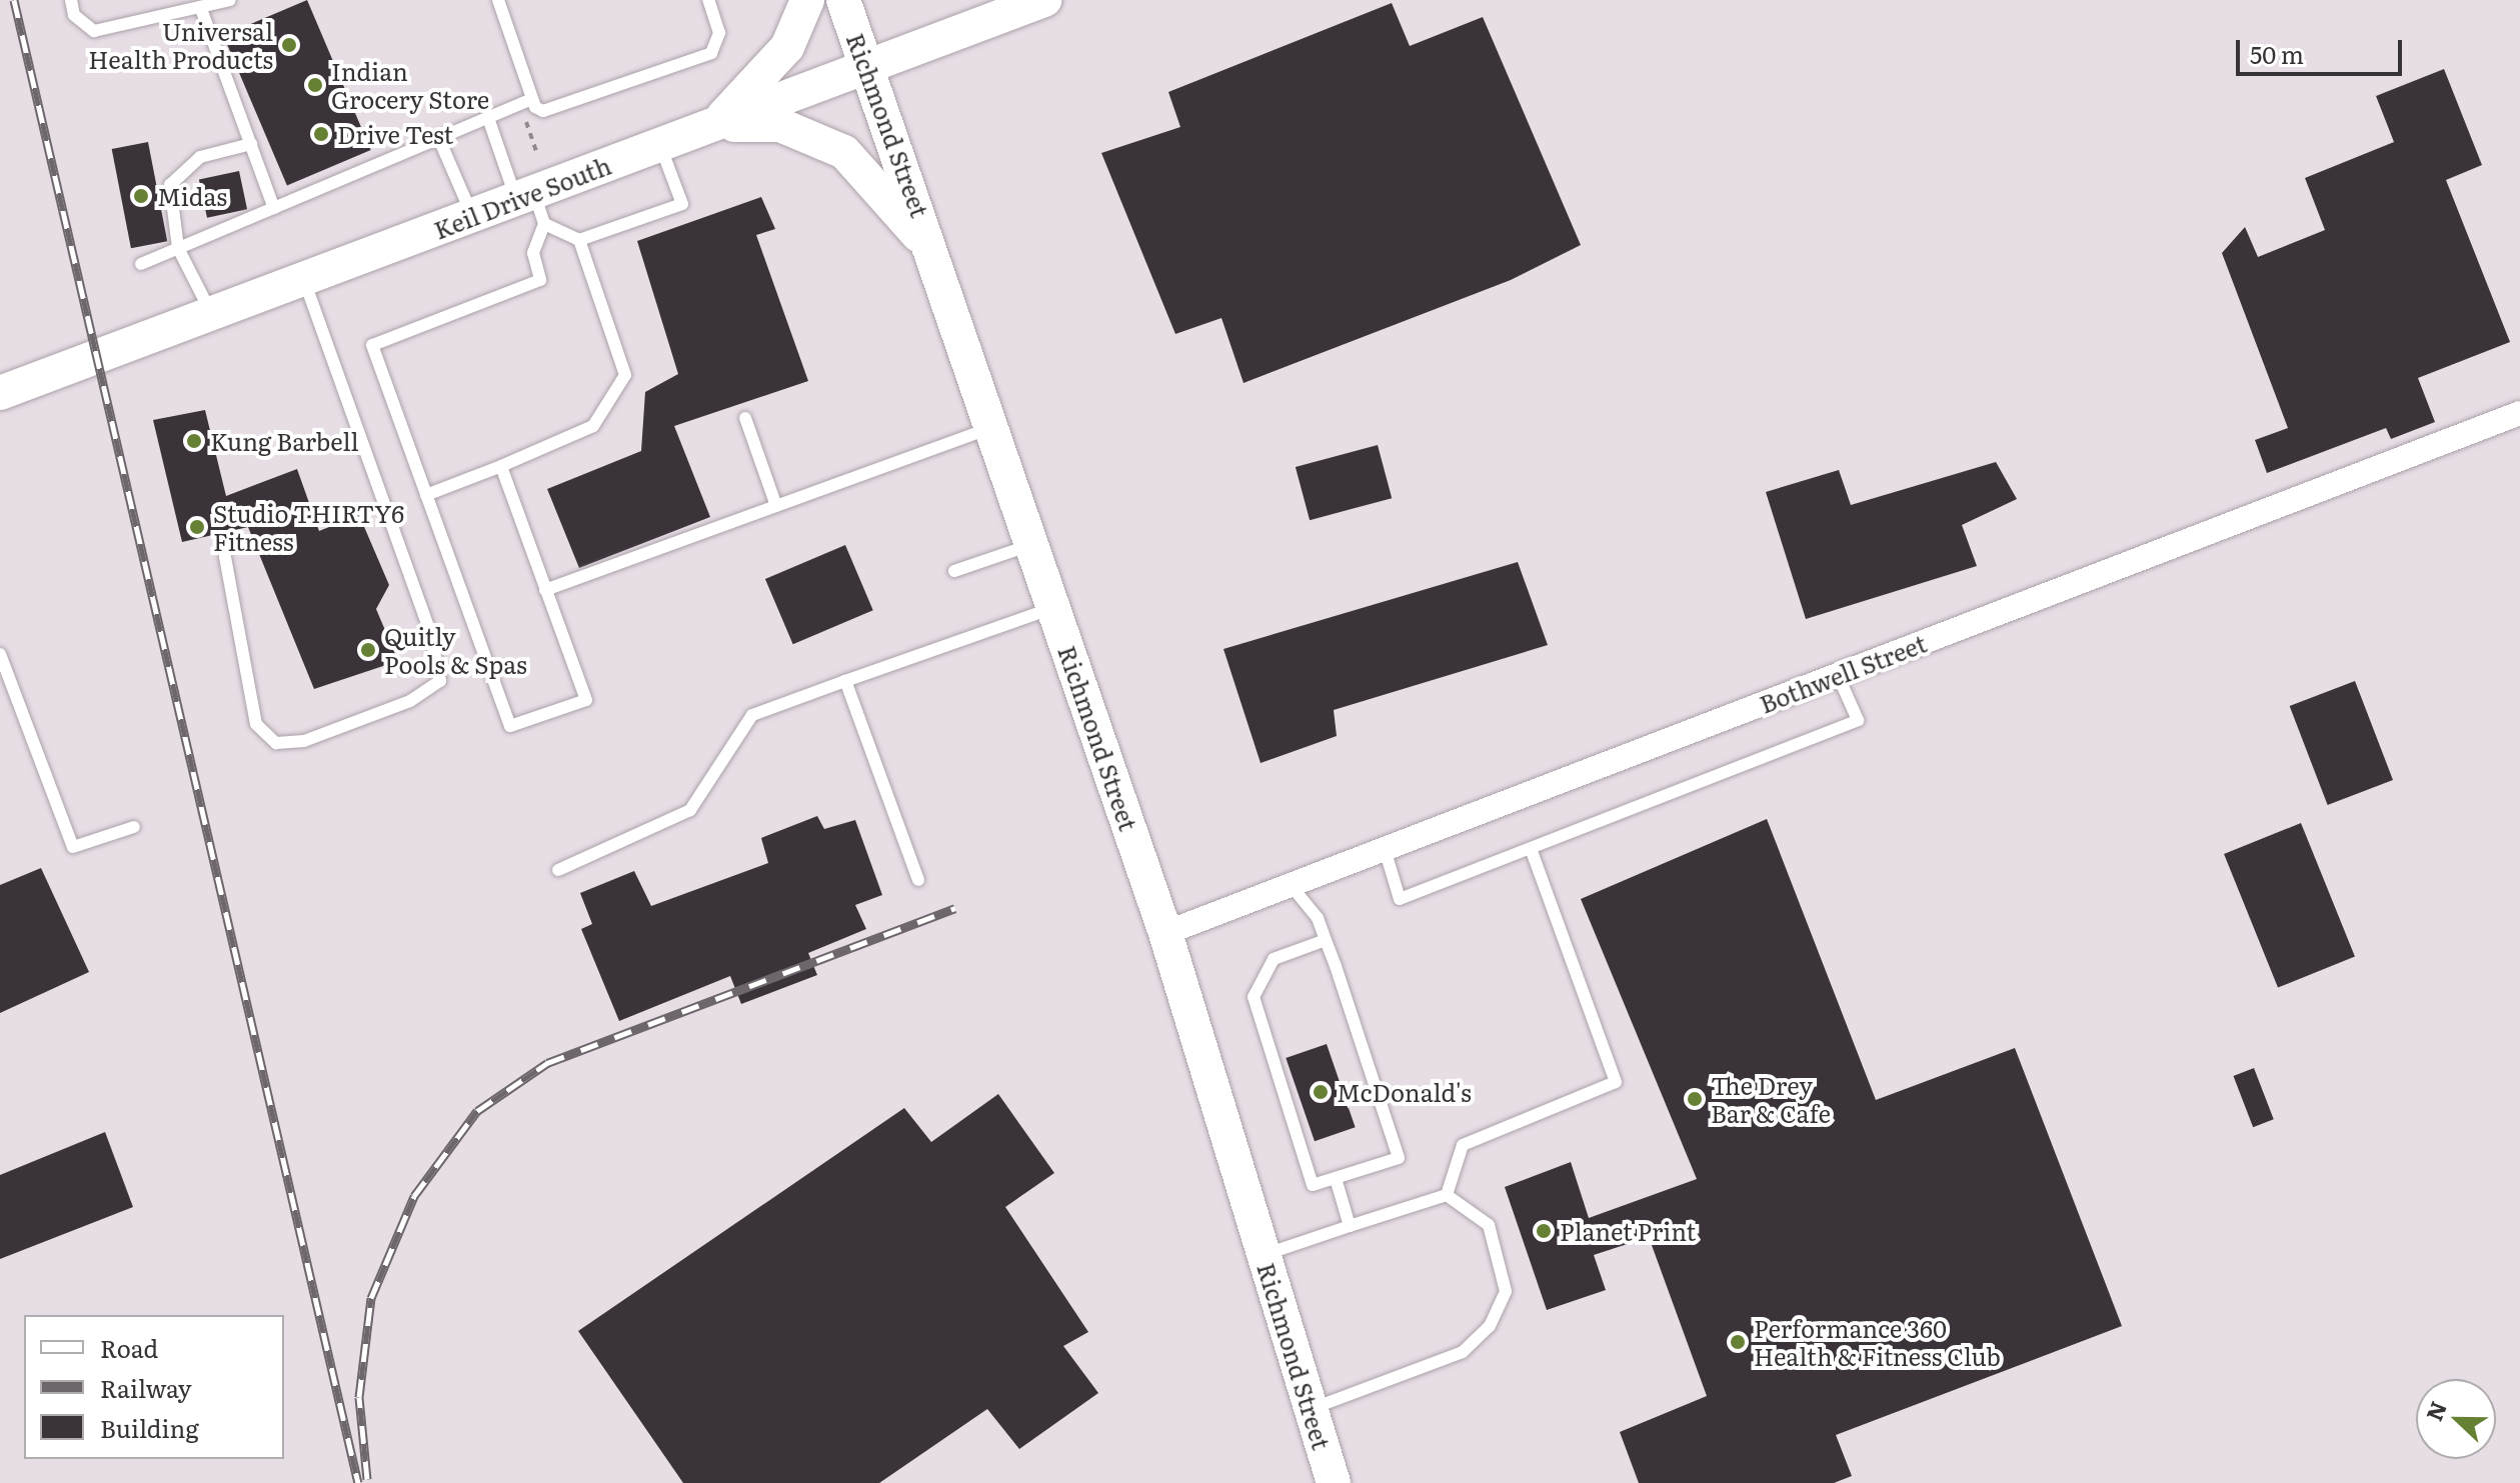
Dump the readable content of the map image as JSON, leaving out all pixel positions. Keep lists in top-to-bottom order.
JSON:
{
  "streets": {
    "main road": ["Richmond Street", "Keil Drive South"],
    "street": ["Bothwell Street"]
  },
  "crossings": [
    ["Richmond Street", "Keil Drive South"],
    ["Richmond Street", "Bothwell Street"]
  ],
  "places": [
    "Universal Health Products",
    "Indian Grocery Store",
    "Drive Test",
    "Midas",
    "Kung Barbell",
    "Studio THIRTY6 Fitness",
    "Quitly Pools & Spas",
    "McDonald's",
    "The Drey Bar & Cafe",
    "Planet Print",
    "Performance 360 Health & Fitness Club"
  ],
  "legend": ["Road", "Railway", "Building"],
  "scale_bar": "50 m",
  "north": "left"
}
